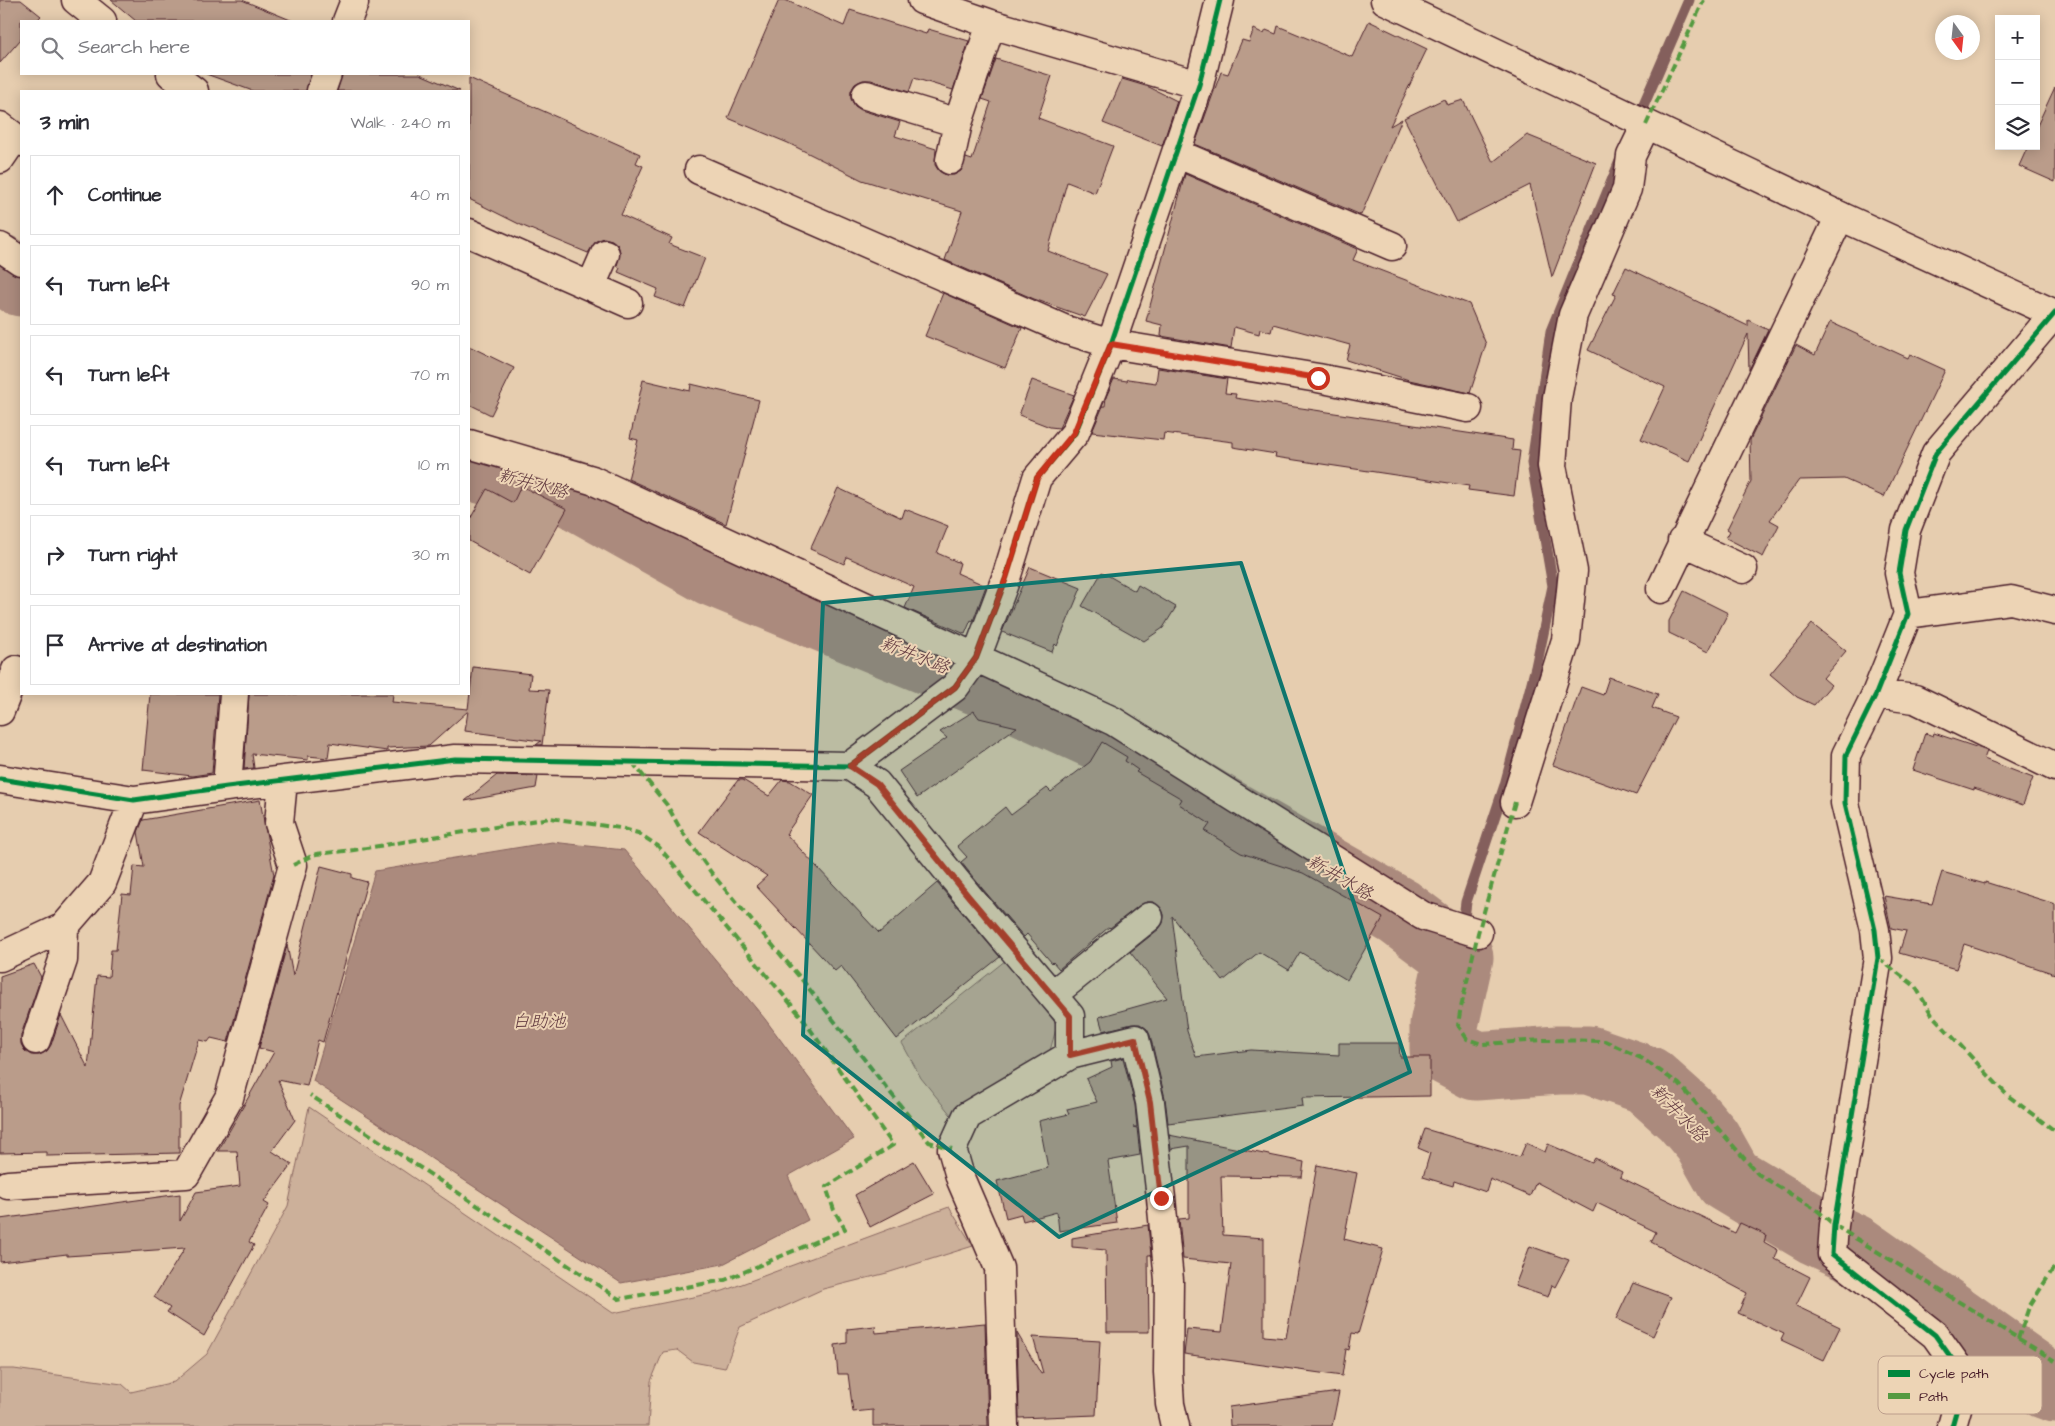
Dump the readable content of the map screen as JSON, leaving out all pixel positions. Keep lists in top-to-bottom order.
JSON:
{
  "water": ["新井水路", "白助池"],
  "legend": ["Cycle path", "Path"],
  "north": "bottom",
  "page": {
    "map_buttons": ["+", "−"],
    "search": "Search here",
    "heading": ["3 min", "Walk · 240 m"],
    "list": [
      ["Continue", "40 m"],
      ["Turn left", "90 m"],
      ["Turn left", "70 m"],
      ["Turn left", "10 m"],
      ["Turn right", "30 m"],
      "Arrive at destination"
    ]
  }
}
